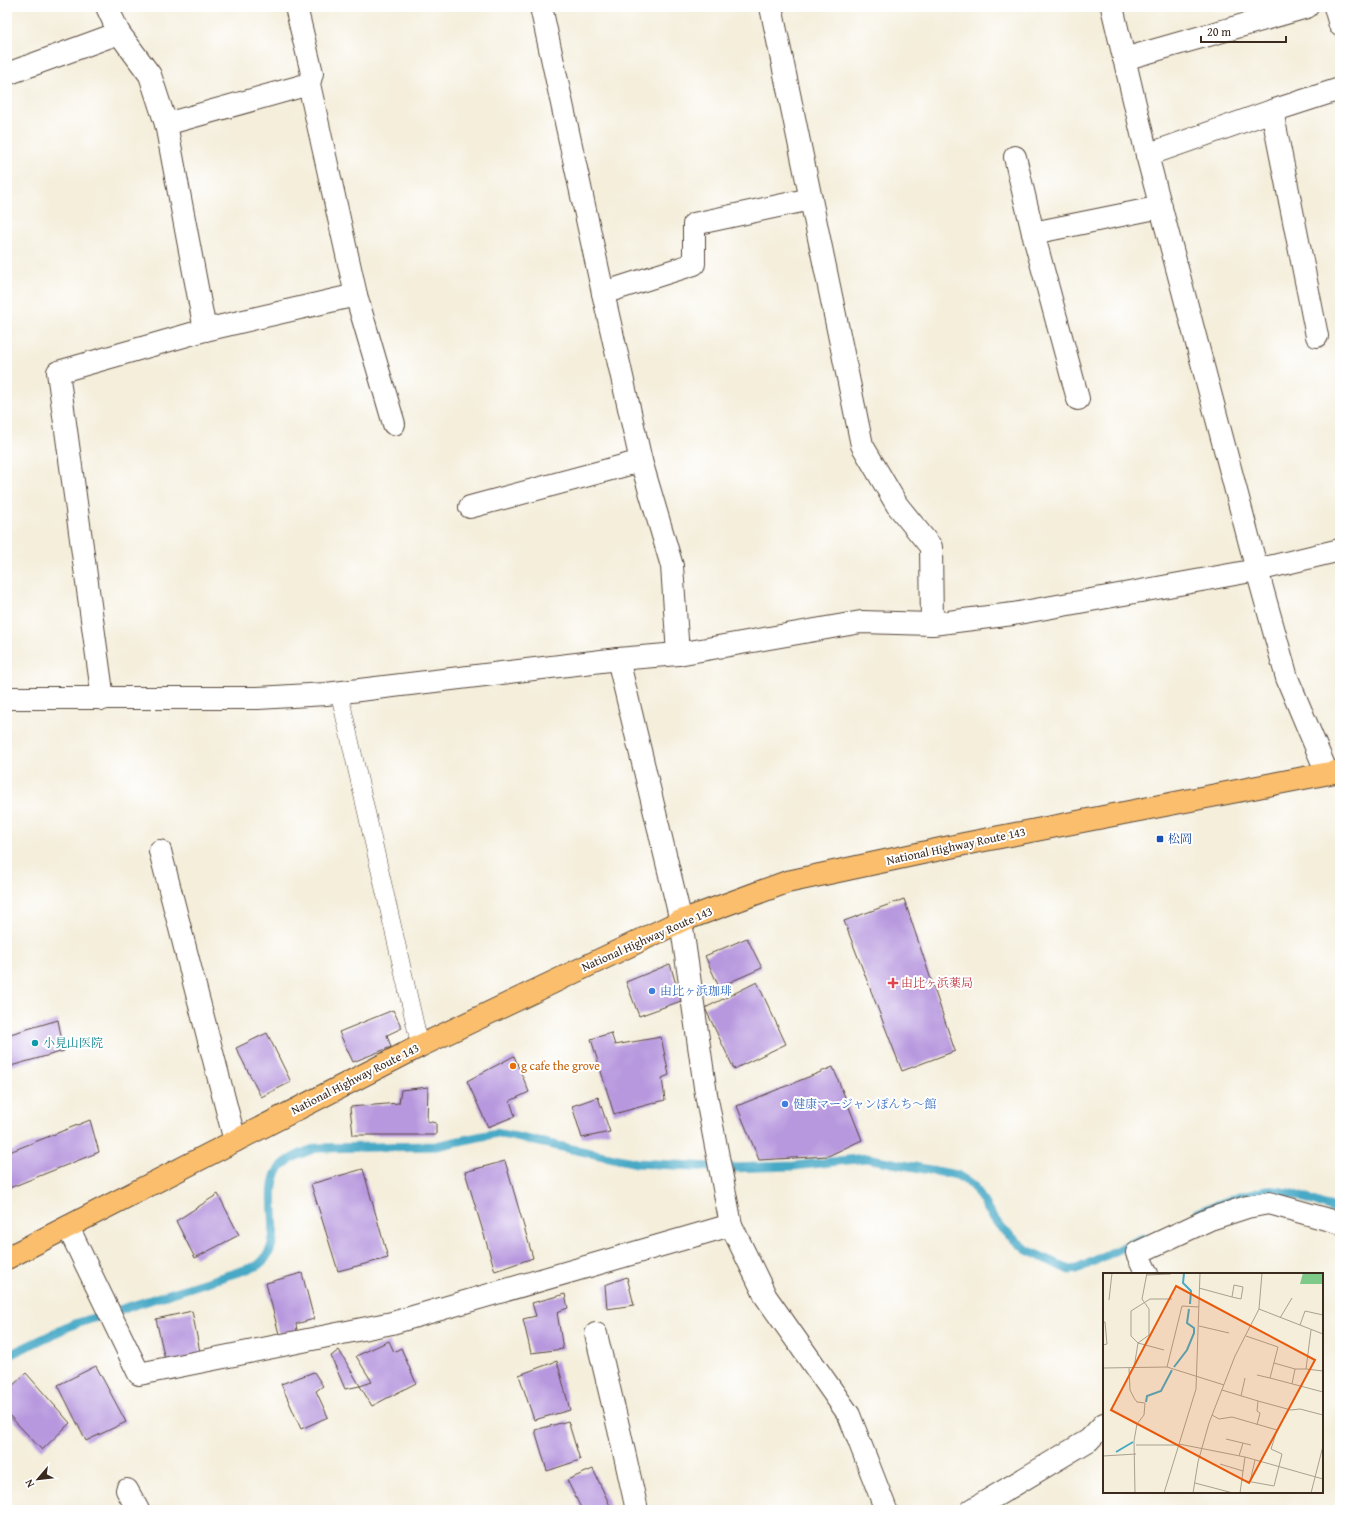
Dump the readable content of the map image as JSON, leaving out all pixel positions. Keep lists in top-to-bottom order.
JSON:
{
  "streets": {
    "highway": ["National Highway Route 143"]
  },
  "places": {
    "transit": ["松岡"],
    "health": ["由比ヶ浜薬局"],
    "other": [
      "由比ヶ浜珈琲",
      "小見山医院",
      "g cafe the grove",
      "健康マージャンぽんち～館"
    ]
  },
  "scale_bar": "20 m",
  "north": "bottom left"
}
